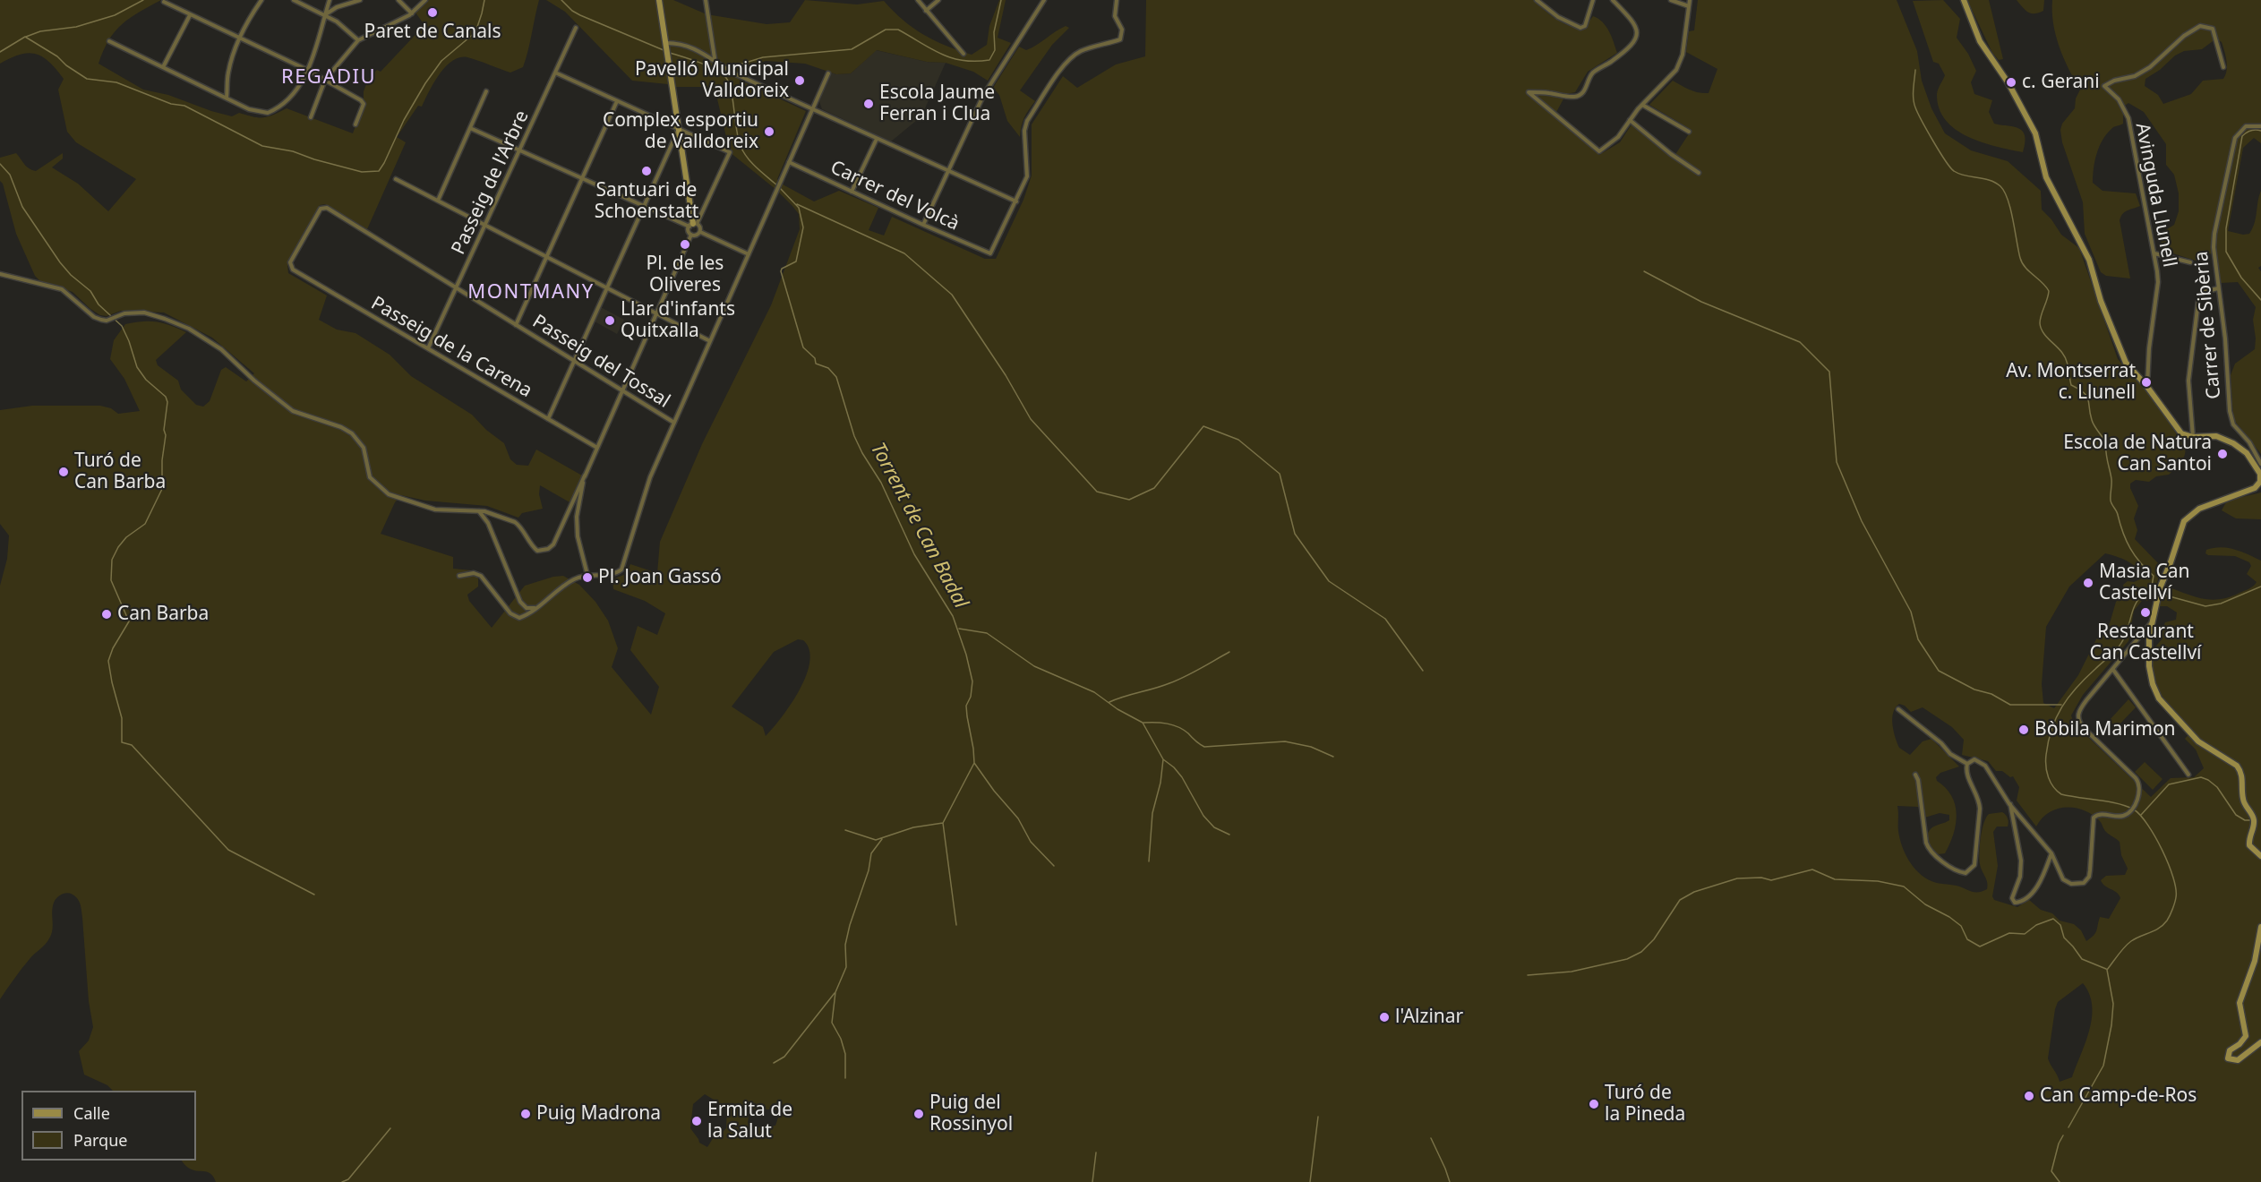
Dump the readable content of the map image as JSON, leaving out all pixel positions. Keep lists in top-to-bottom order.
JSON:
{
  "streets": {
    "street": [
      "Passeig de l'Arbre",
      "Avinguda Llunell",
      "Carrer del Volcà",
      "Carrer de Sibèria",
      "Passeig de la Carena",
      "Passeig del Tossal"
    ]
  },
  "crossings": [
    ["Passeig de l'Arbre", "Passeig de la Carena"],
    ["Passeig de l'Arbre", "Passeig del Tossal"],
    ["Passeig de la Carena", "Passeig del Tossal"]
  ],
  "districts": ["REGADIU", "MONTMANY"],
  "water": ["Torrent de Can Badal"],
  "places": [
    "Paret de Canals",
    "Pavelló Municipal Valldoreix",
    "c. Gerani",
    "Escola Jaume Ferran i Clua",
    "Complex esportiu de Valldoreix",
    "Santuari de Schoenstatt",
    "Pl. de les Oliveres",
    "Llar d'infants Quitxalla",
    "Av. Montserrat c. Llunell",
    "Escola de Natura Can Santoi",
    "Turó de Can Barba",
    "Pl. Joan Gassó",
    "Masia Can Castellví",
    "Restaurant Can Castellví",
    "Can Barba",
    "Bòbila Marimon",
    "l'Alzinar",
    "Can Camp-de-Ros",
    "Turó de la Pineda",
    "Puig Madrona",
    "Puig del Rossinyol",
    "Ermita de la Salut"
  ],
  "legend": ["Calle", "Parque"]
}
